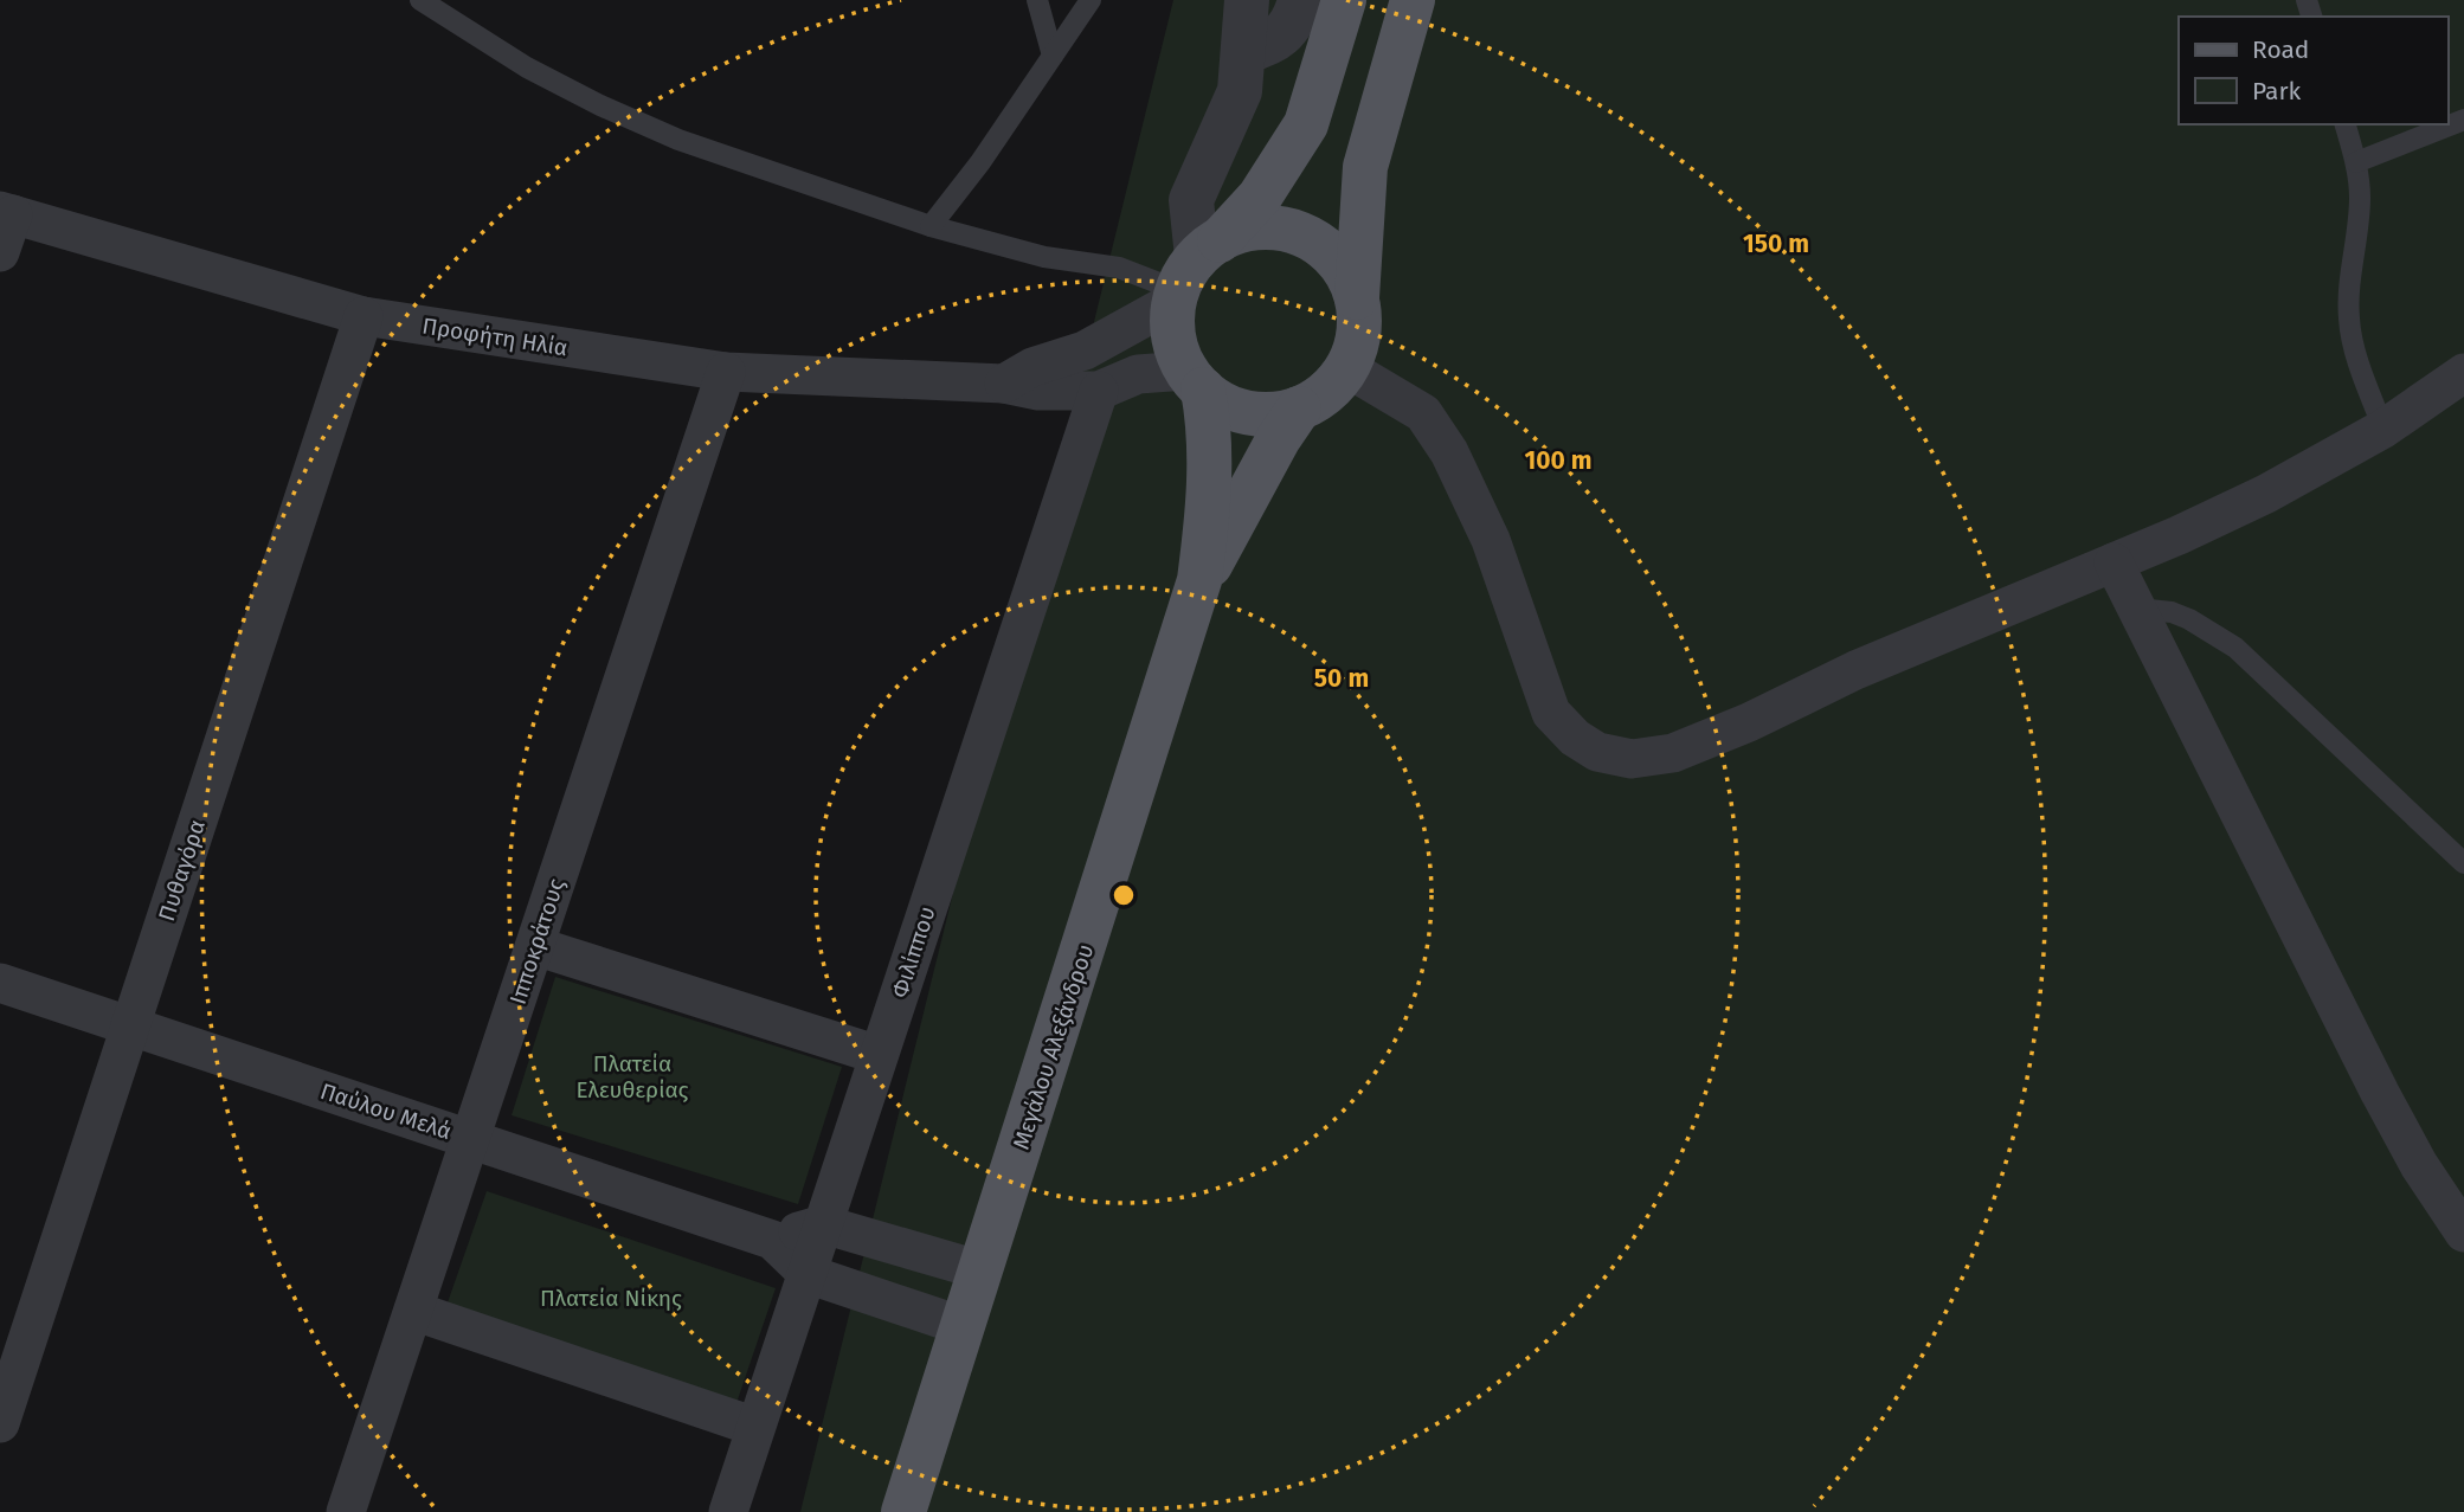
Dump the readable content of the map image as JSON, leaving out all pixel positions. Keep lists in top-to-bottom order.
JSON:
{
  "streets": {
    "main road": ["Μεγάλου Αλεξάνδρου"],
    "street": [
      "Προφήτη Ηλία",
      "Πυθαγόρα",
      "Ιπποκράτους",
      "Φιλίππου",
      "Παύλου Μελά"
    ]
  },
  "crossings": [
    ["Προφήτη Ηλία", "Πυθαγόρα"],
    ["Προφήτη Ηλία", "Ιπποκράτους"],
    ["Προφήτη Ηλία", "Φιλίππου"],
    ["Πυθαγόρα", "Παύλου Μελά"],
    ["Ιπποκράτους", "Παύλου Μελά"],
    ["Φιλίππου", "Παύλου Μελά"],
    ["Μεγάλου Αλεξάνδρου", "Παύλου Μελά"]
  ],
  "parks": ["Πλατεία Ελευθερίας", "Πλατεία Νίκης"],
  "legend": ["Road", "Park"],
  "rings": ["150 m", "100 m", "50 m"]
}
